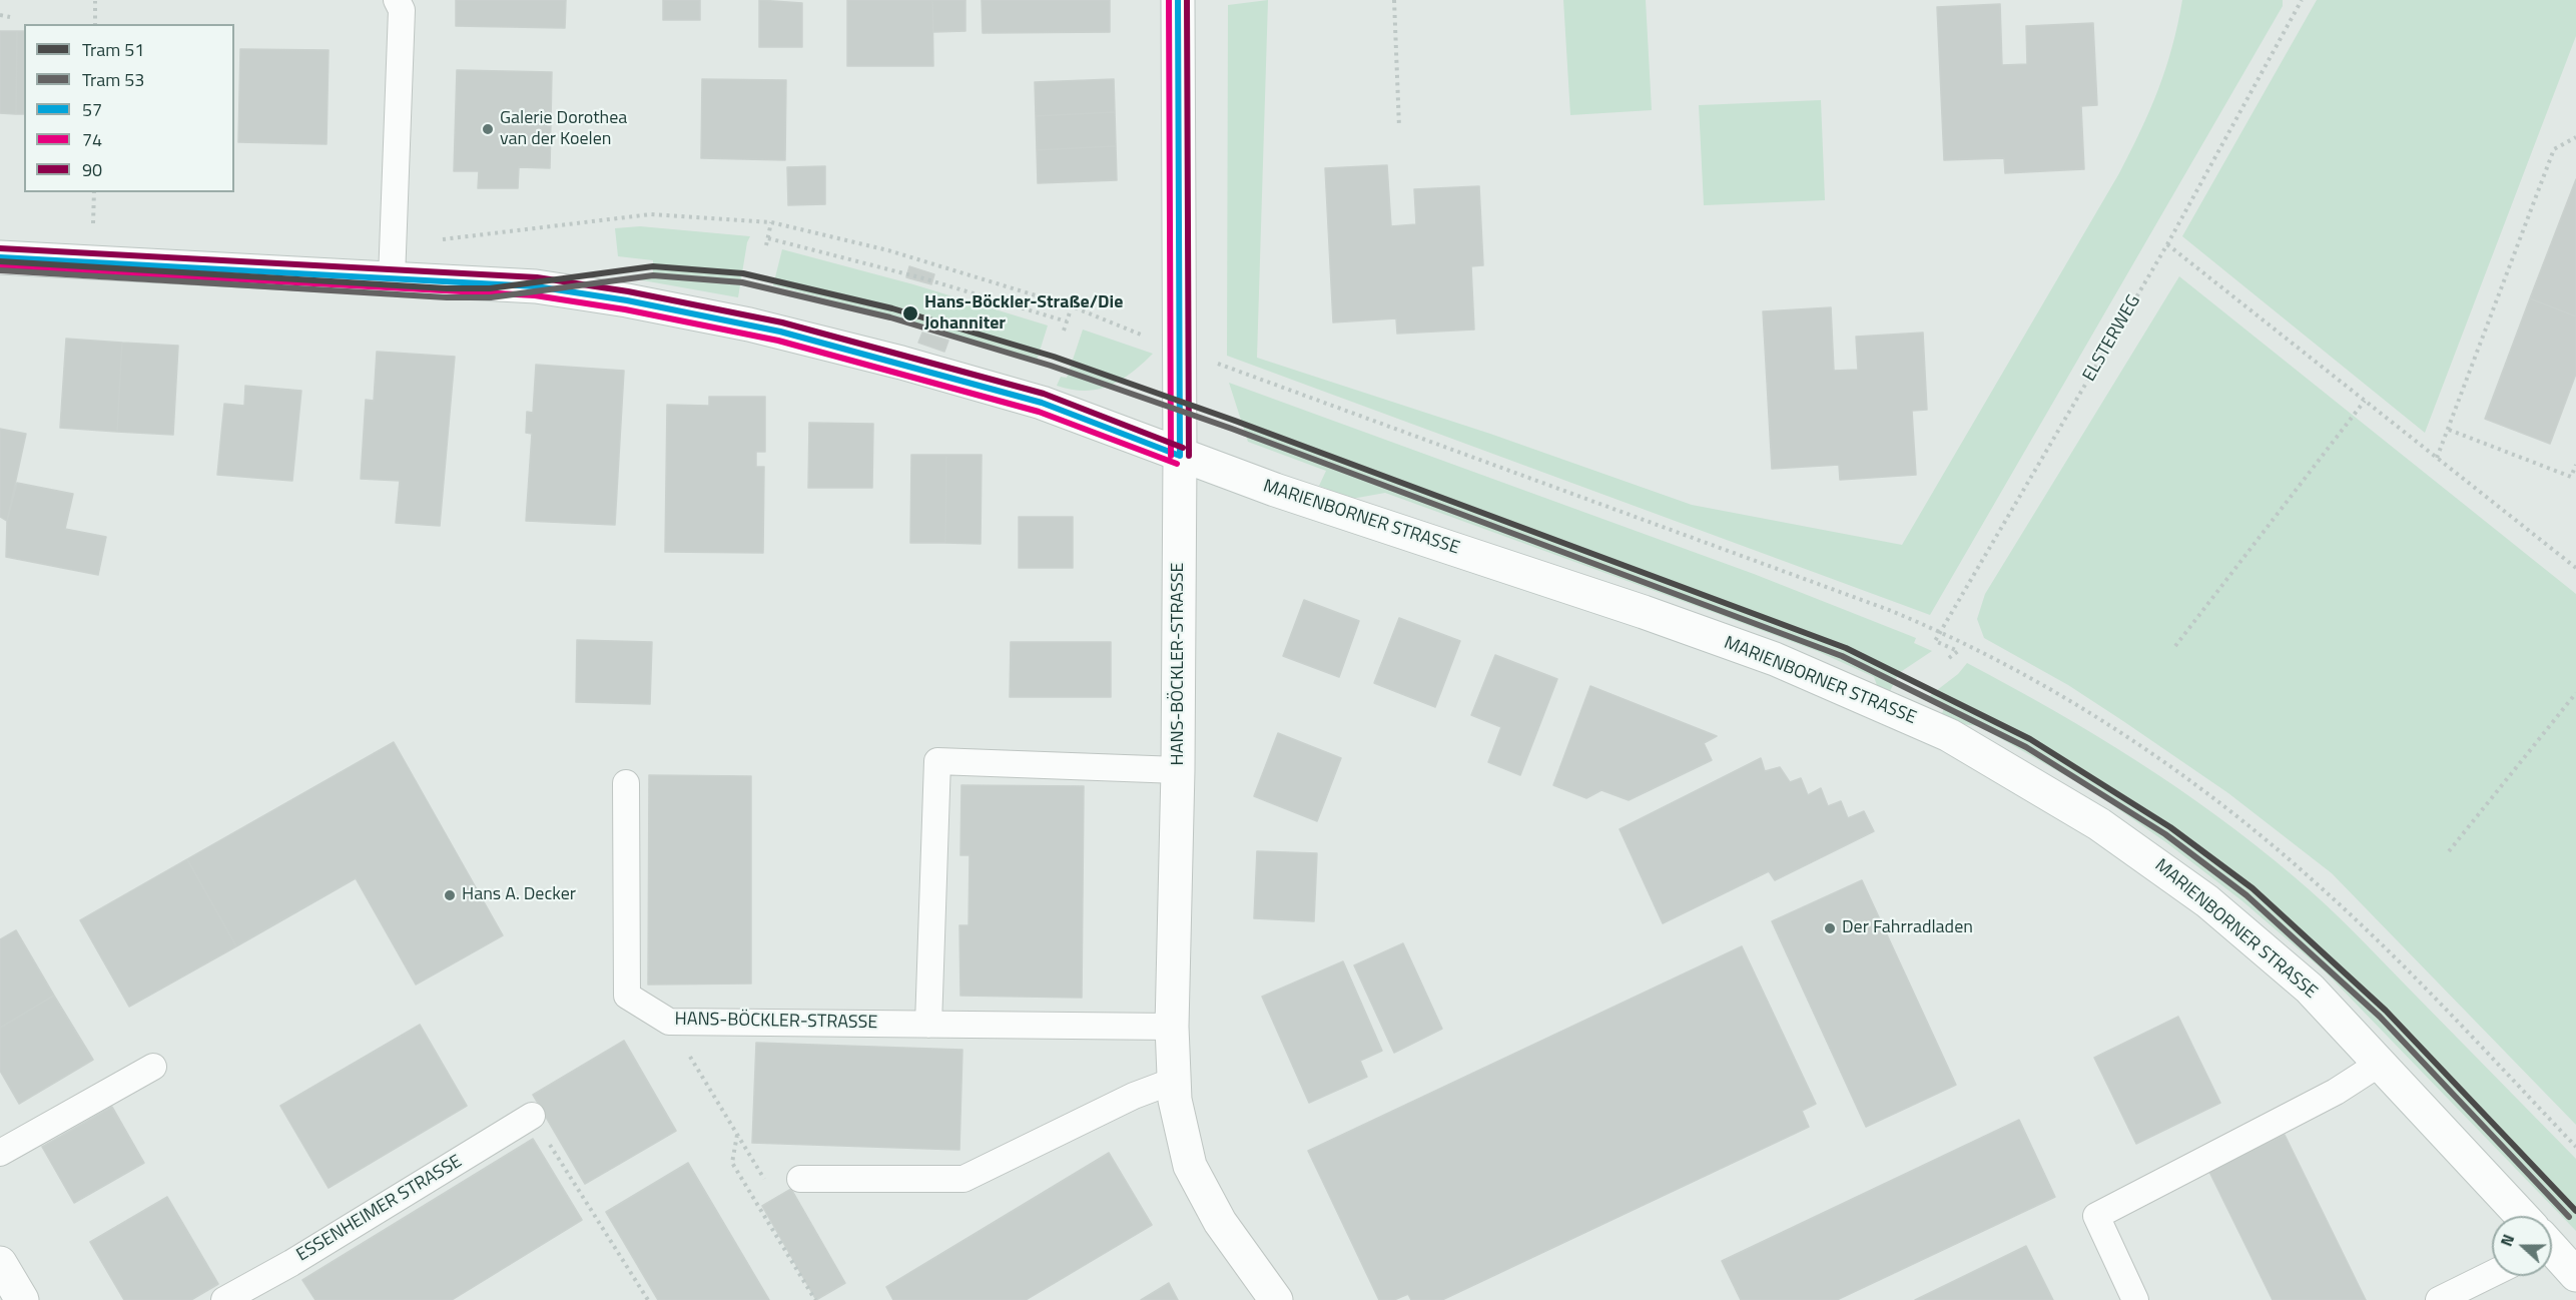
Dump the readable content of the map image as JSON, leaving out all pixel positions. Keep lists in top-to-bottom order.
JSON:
{
  "streets": {
    "street": ["MARIENBORNER STRASSE", "HANS-BÖCKLER-STRASSE"],
    "lane": ["ESSENHEIMER STRASSE"],
    "path": ["ELSTERWEG"]
  },
  "crossings": [
    ["MARIENBORNER STRASSE", "HANS-BÖCKLER-STRASSE"]
  ],
  "places": [
    "Galerie Dorothea van der Koelen",
    "Hans-Böckler-Straße/Die Johanniter",
    "Hans A. Decker",
    "Der Fahrradladen"
  ],
  "lines": [
    "transit line 57",
    "transit line 74",
    "transit line 90",
    "tram line 51",
    "tram line 53"
  ],
  "legend": [
    "Tram 51",
    "Tram 53",
    "57",
    "74",
    "90"
  ],
  "north": "left"
}
